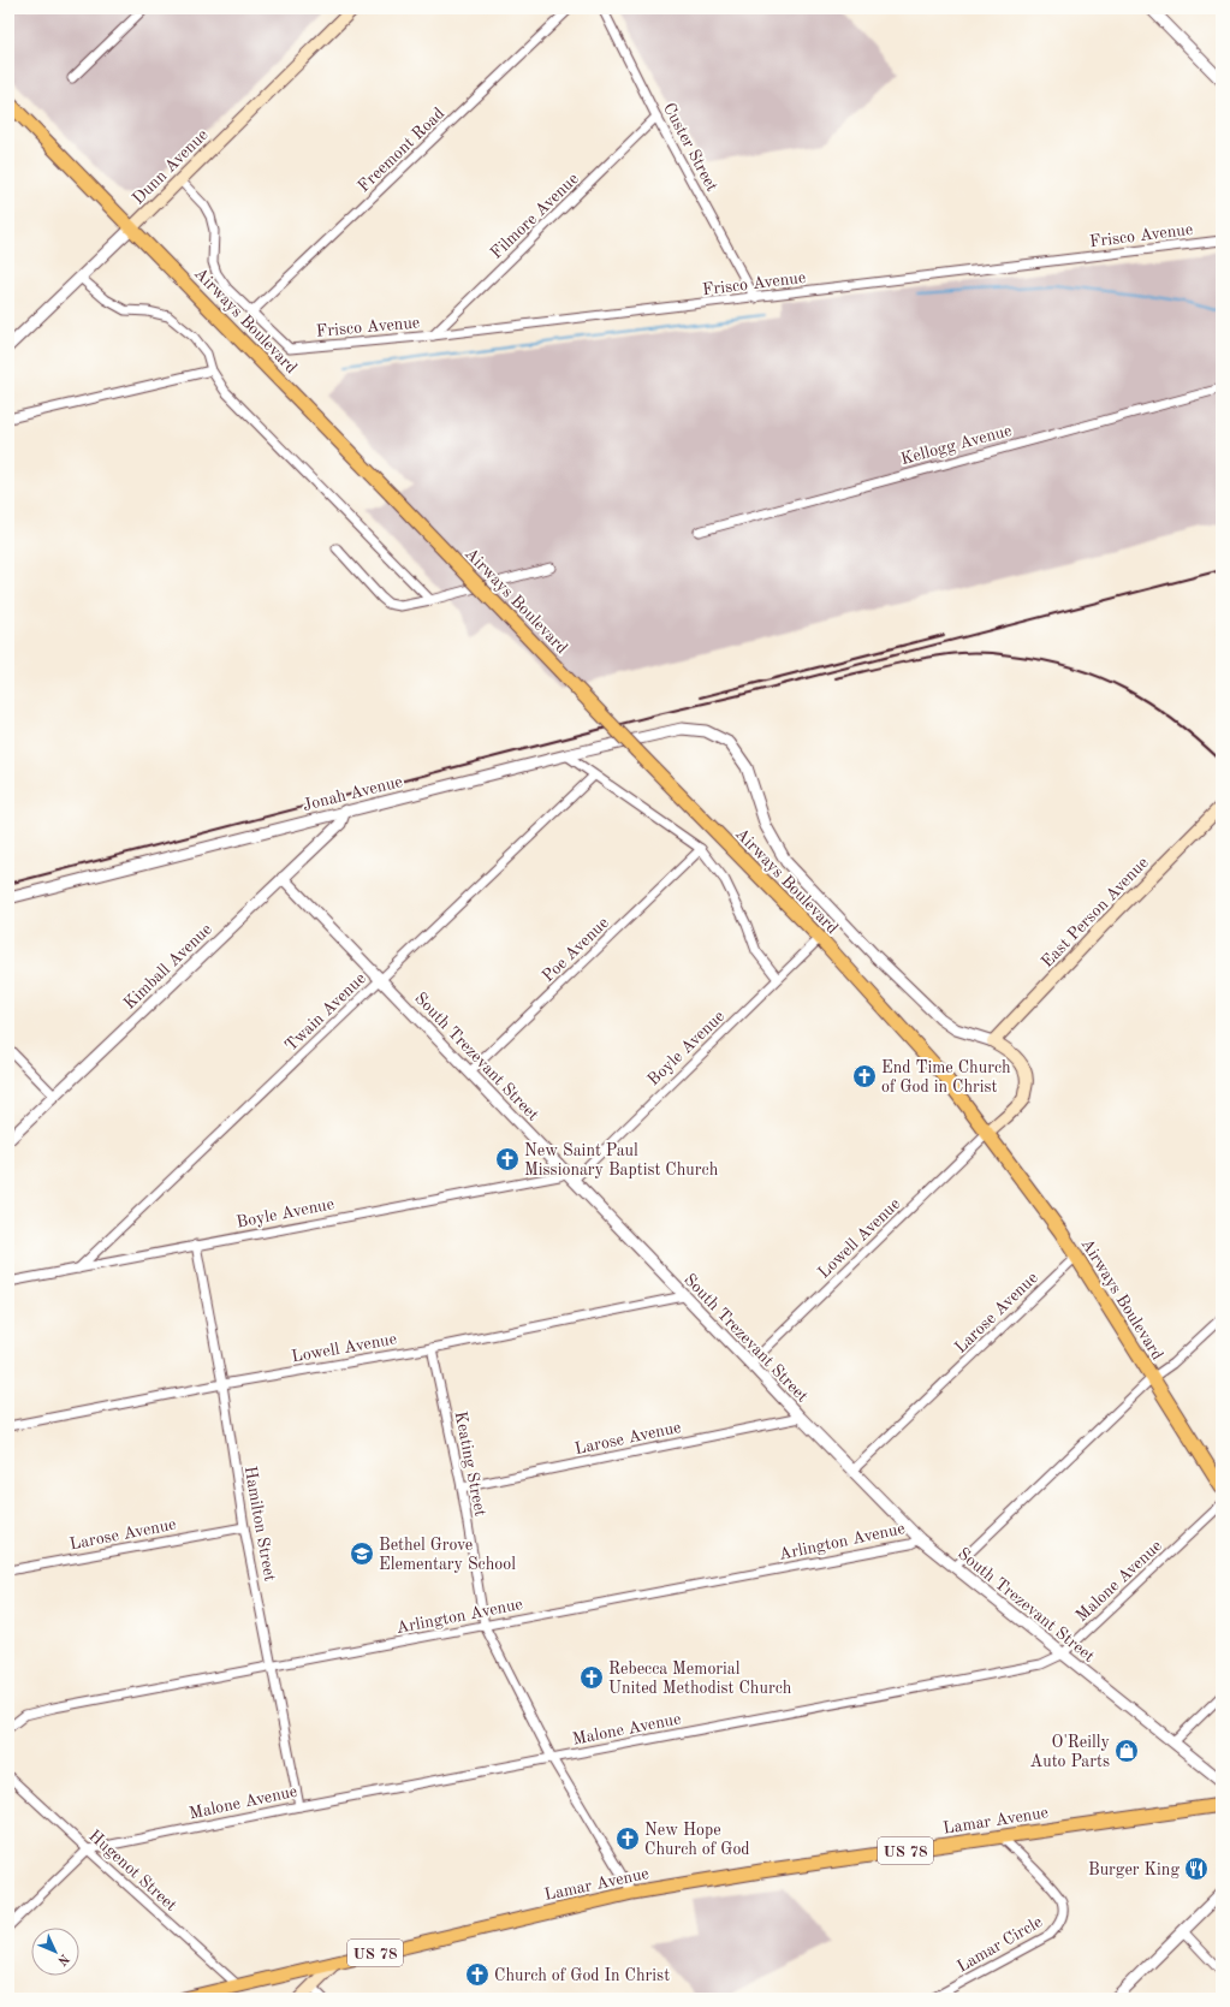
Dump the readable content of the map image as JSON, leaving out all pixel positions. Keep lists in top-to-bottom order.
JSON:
{
  "streets": {
    "main road": [
      "Dunn Avenue",
      "Airways Boulevard",
      "East Person Avenue",
      "Lamar Avenue",
      "US 78"
    ],
    "street": [
      "Custer Street",
      "Freemont Road",
      "Filmore Avenue",
      "Frisco Avenue",
      "Kellogg Avenue",
      "Jonah Avenue",
      "Poe Avenue",
      "Kimball Avenue",
      "Twain Avenue",
      "Boyle Avenue",
      "South Trezevant Street",
      "Lowell Avenue",
      "Larose Avenue",
      "Keating Street",
      "Hamilton Street",
      "Arlington Avenue",
      "Malone Avenue",
      "Hugenot Street",
      "Lamar Circle"
    ]
  },
  "crossings": [
    ["Custer Street", "Filmore Avenue"],
    ["Custer Street", "Frisco Avenue"],
    ["Freemont Road", "Airways Boulevard"],
    ["Dunn Avenue", "Airways Boulevard"],
    ["Filmore Avenue", "Frisco Avenue"],
    ["Frisco Avenue", "Airways Boulevard"],
    ["Airways Boulevard", "Jonah Avenue"],
    ["Airways Boulevard", "East Person Avenue"],
    ["Airways Boulevard", "Boyle Avenue"],
    ["Airways Boulevard", "Lowell Avenue"],
    ["Airways Boulevard", "Larose Avenue"],
    ["Jonah Avenue", "Kimball Avenue"],
    ["Poe Avenue", "South Trezevant Street"],
    ["Kimball Avenue", "South Trezevant Street"],
    ["Twain Avenue", "Boyle Avenue"],
    ["Twain Avenue", "South Trezevant Street"],
    ["Boyle Avenue", "South Trezevant Street"],
    ["Boyle Avenue", "Hamilton Street"],
    ["South Trezevant Street", "Lowell Avenue"],
    ["South Trezevant Street", "Larose Avenue"],
    ["South Trezevant Street", "Arlington Avenue"],
    ["South Trezevant Street", "Malone Avenue"],
    ["Lowell Avenue", "Keating Street"],
    ["Lowell Avenue", "Hamilton Street"],
    ["Larose Avenue", "Keating Street"],
    ["Larose Avenue", "Hamilton Street"],
    ["Keating Street", "Arlington Avenue"],
    ["Keating Street", "Malone Avenue"],
    ["Keating Street", "Lamar Avenue"],
    ["Hamilton Street", "Arlington Avenue"],
    ["Hamilton Street", "Malone Avenue"],
    ["Malone Avenue", "Hugenot Street"],
    ["Lamar Avenue", "Hugenot Street"],
    ["Lamar Avenue", "Lamar Circle"]
  ],
  "places": {
    "church": [
      "End Time Church of God in Christ",
      "New Saint Paul Missionary Baptist Church",
      "Rebecca Memorial United Methodist Church",
      "New Hope Church of God",
      "Church of God In Christ"
    ],
    "school or university": ["Bethel Grove Elementary School"],
    "shop": ["O'Reilly Auto Parts"],
    "restaurant": ["Burger King"]
  },
  "north": "bottom right"
}
